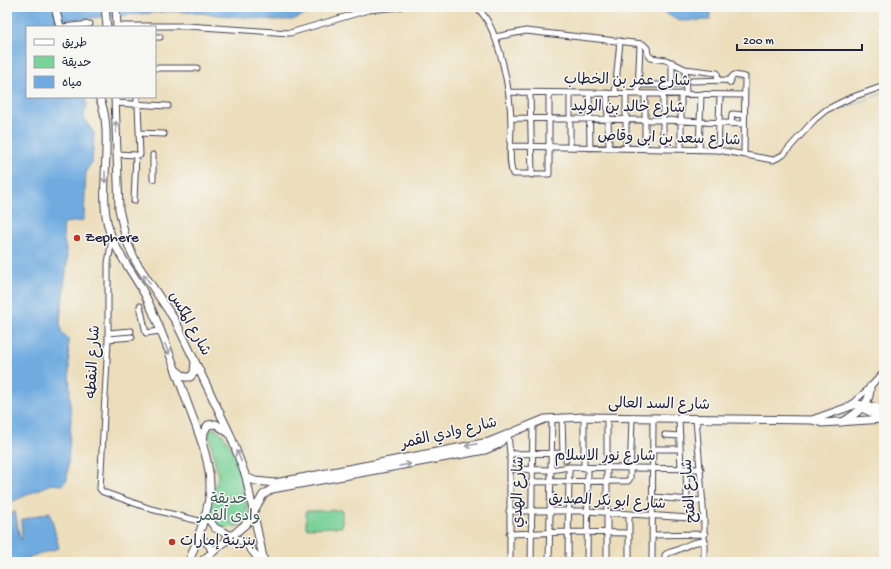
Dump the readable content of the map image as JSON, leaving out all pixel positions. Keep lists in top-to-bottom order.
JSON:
{
  "streets": {
    "main road": ["شارع المكس", "شارع السد العالى", "شارع وادي القمر"],
    "street": [
      "شارع عمر بن الخطاب",
      "شارع خالد بن الوليد",
      "شارع سعد بن ابى وقاص",
      "شارع النقطه",
      "شارع نور الاسلام",
      "شارع الفتح",
      "شارع الهدي",
      "شارع ابو بكر الصديق"
    ]
  },
  "crossings": [
    ["شارع المكس", "شارع النقطه"],
    ["شارع المكس", "شارع وادي القمر"],
    ["شارع السد العالى", "شارع وادي القمر"],
    ["شارع السد العالى", "شارع الفتح"],
    ["شارع السد العالى", "شارع الهدي"],
    ["شارع نور الاسلام", "شارع الفتح"],
    ["شارع نور الاسلام", "شارع الهدي"],
    ["شارع الفتح", "شارع ابو بكر الصديق"],
    ["شارع الهدي", "شارع ابو بكر الصديق"]
  ],
  "parks": ["حديقة وادى القمر"],
  "places": ["Zephere", "بنزينة إمارات"],
  "legend": ["طريق", "حديقة", "مياه"],
  "scale_bar": "200 m"
}
